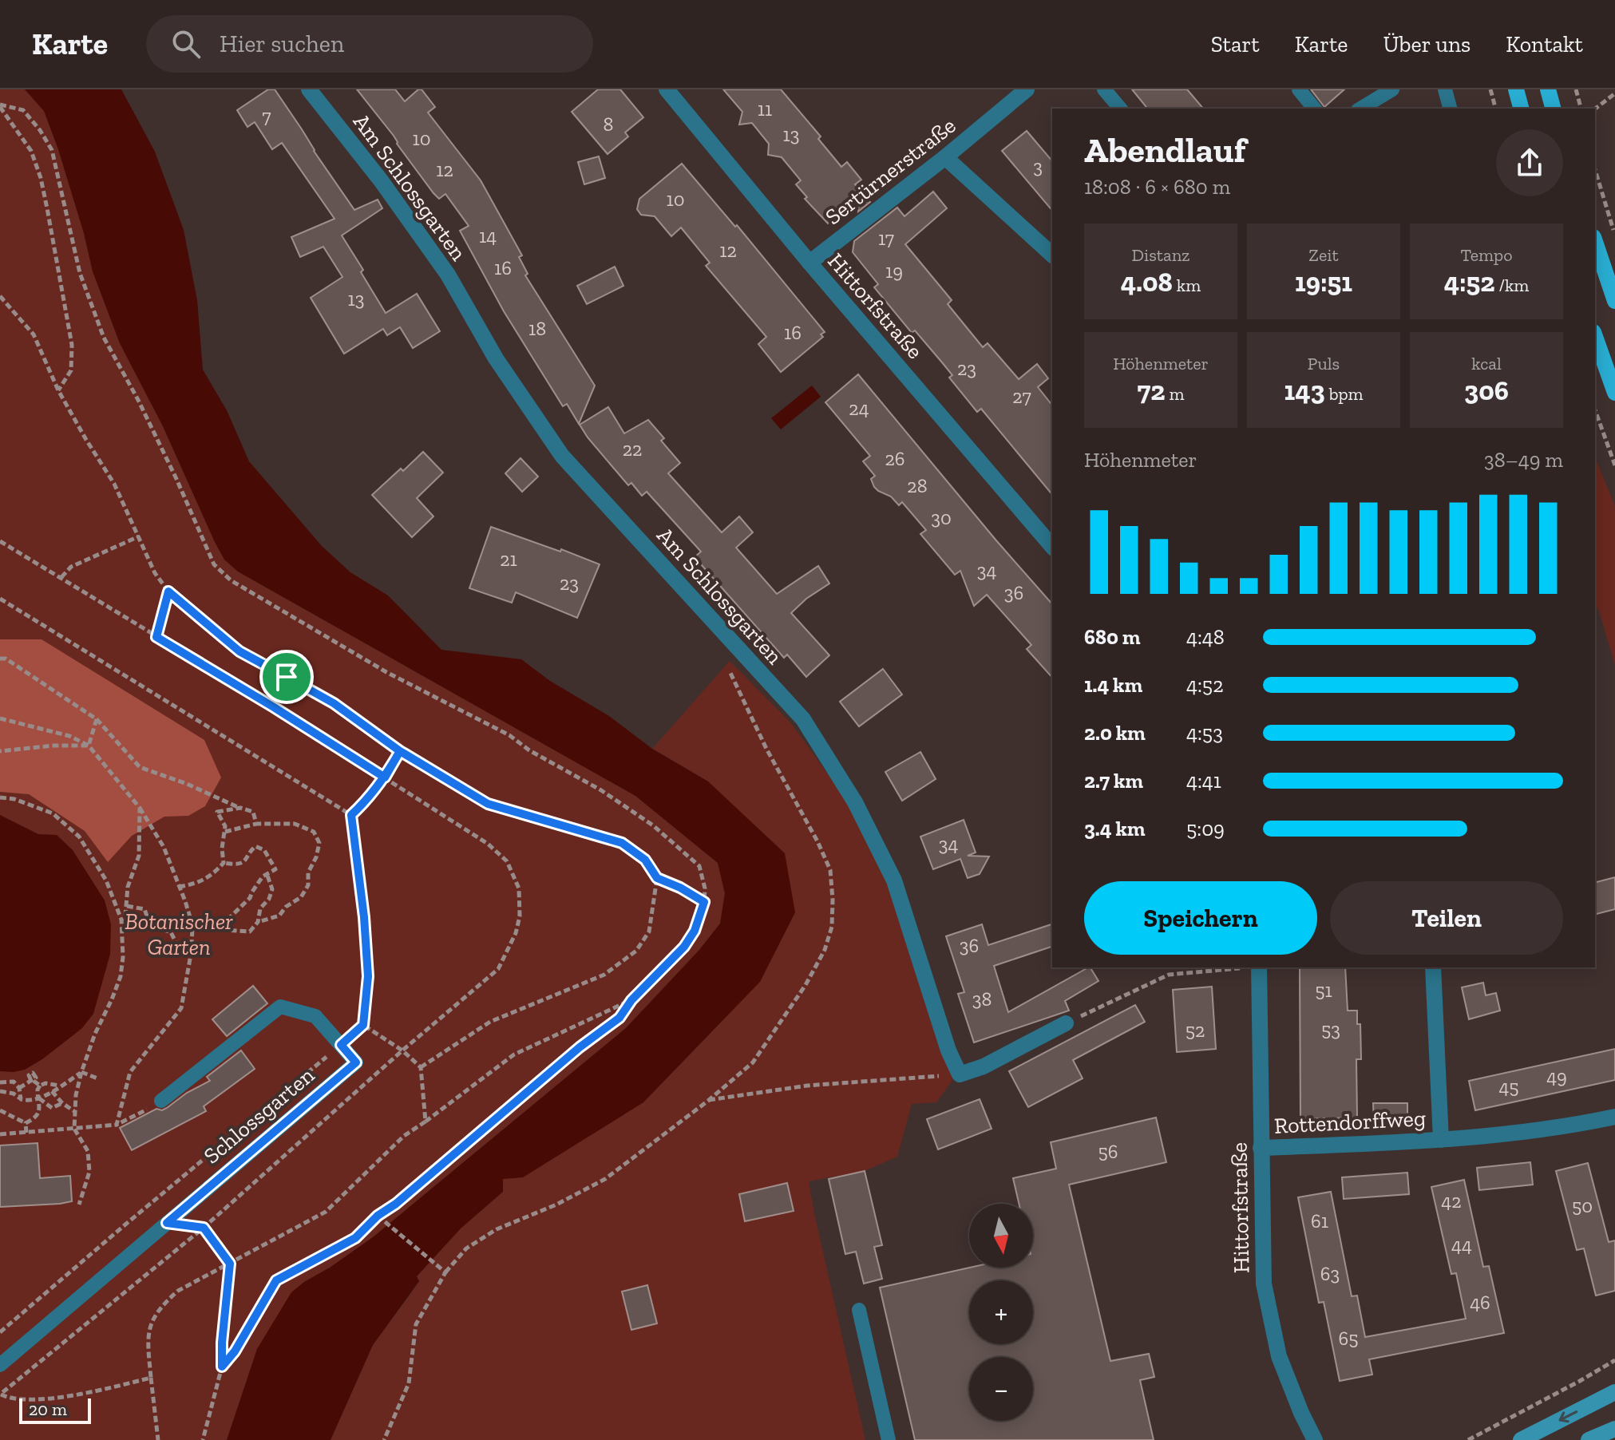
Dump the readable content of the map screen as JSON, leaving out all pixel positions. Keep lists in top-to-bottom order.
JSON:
{
  "streets": {
    "street": [
      "Sertürnerstraße",
      "Am Schlossgarten",
      "Hittorfstraße",
      "Rottendorffweg"
    ],
    "lane": ["Schlossgarten"]
  },
  "crossings": [
    ["Sertürnerstraße", "Hittorfstraße"],
    ["Hittorfstraße", "Rottendorffweg"]
  ],
  "parks": ["Botanischer Garten"],
  "house_numbers": [
    "11",
    "7",
    "8",
    "13",
    "10",
    "3",
    "12",
    "10",
    "14",
    "17",
    "12",
    "16",
    "19",
    "13",
    "18",
    "16",
    "23",
    "27",
    "24",
    "22",
    "26",
    "28",
    "30",
    "21",
    "34",
    "23",
    "36",
    "34",
    "36",
    "51",
    "38",
    "53",
    "52",
    "49",
    "45",
    "56",
    "42",
    "50",
    "61",
    "44",
    "63",
    "46",
    "65"
  ],
  "scale_bar": "20 m",
  "north": "bottom",
  "page": {
    "header": "Karte",
    "search": "Hier suchen",
    "nav": [
      "Start",
      "Karte",
      "Über uns",
      "Kontakt"
    ],
    "heading": ["Abendlauf", "18:08 · 6 × 680 m"],
    "stats": [
      ["Distanz", "4.08 km"],
      ["Zeit", "19:51"],
      ["Tempo", "4:52 /km"],
      ["Höhenmeter", "72 m"],
      ["Puls", "143 bpm"],
      ["kcal", "306"]
    ],
    "chart": ["Höhenmeter", "38–49 m"],
    "list": [
      {
        "name": "680 m",
        "note": "4:48"
      },
      {
        "name": "1.4 km",
        "note": "4:52"
      },
      {
        "name": "2.0 km",
        "note": "4:53"
      },
      {
        "name": "2.7 km",
        "note": "4:41"
      },
      {
        "name": "3.4 km",
        "note": "5:09"
      }
    ],
    "buttons": ["Speichern", "Teilen"],
    "map_buttons": ["+", "−"],
    "scale": "20 m"
  }
}
